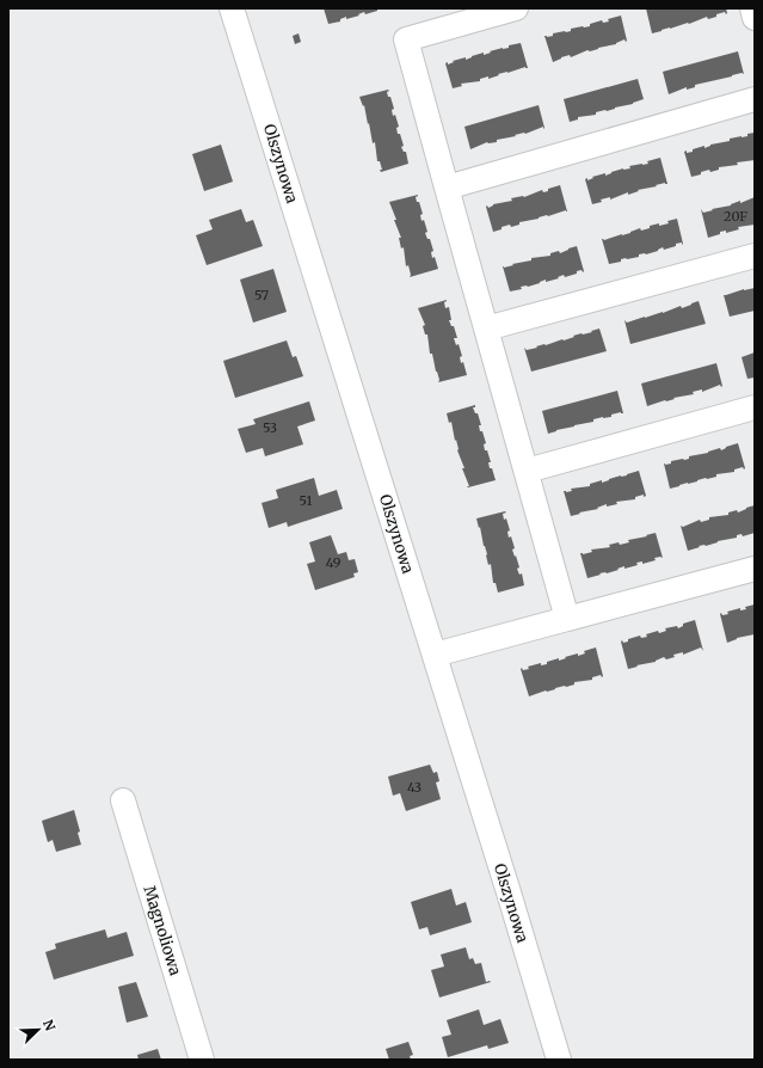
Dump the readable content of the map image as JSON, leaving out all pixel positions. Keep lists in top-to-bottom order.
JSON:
{
  "streets": {
    "street": ["Olszynowa", "Magnoliowa"]
  },
  "house_numbers": [
    "20F",
    "57",
    "53",
    "51",
    "49",
    "43"
  ],
  "north": "top right"
}
